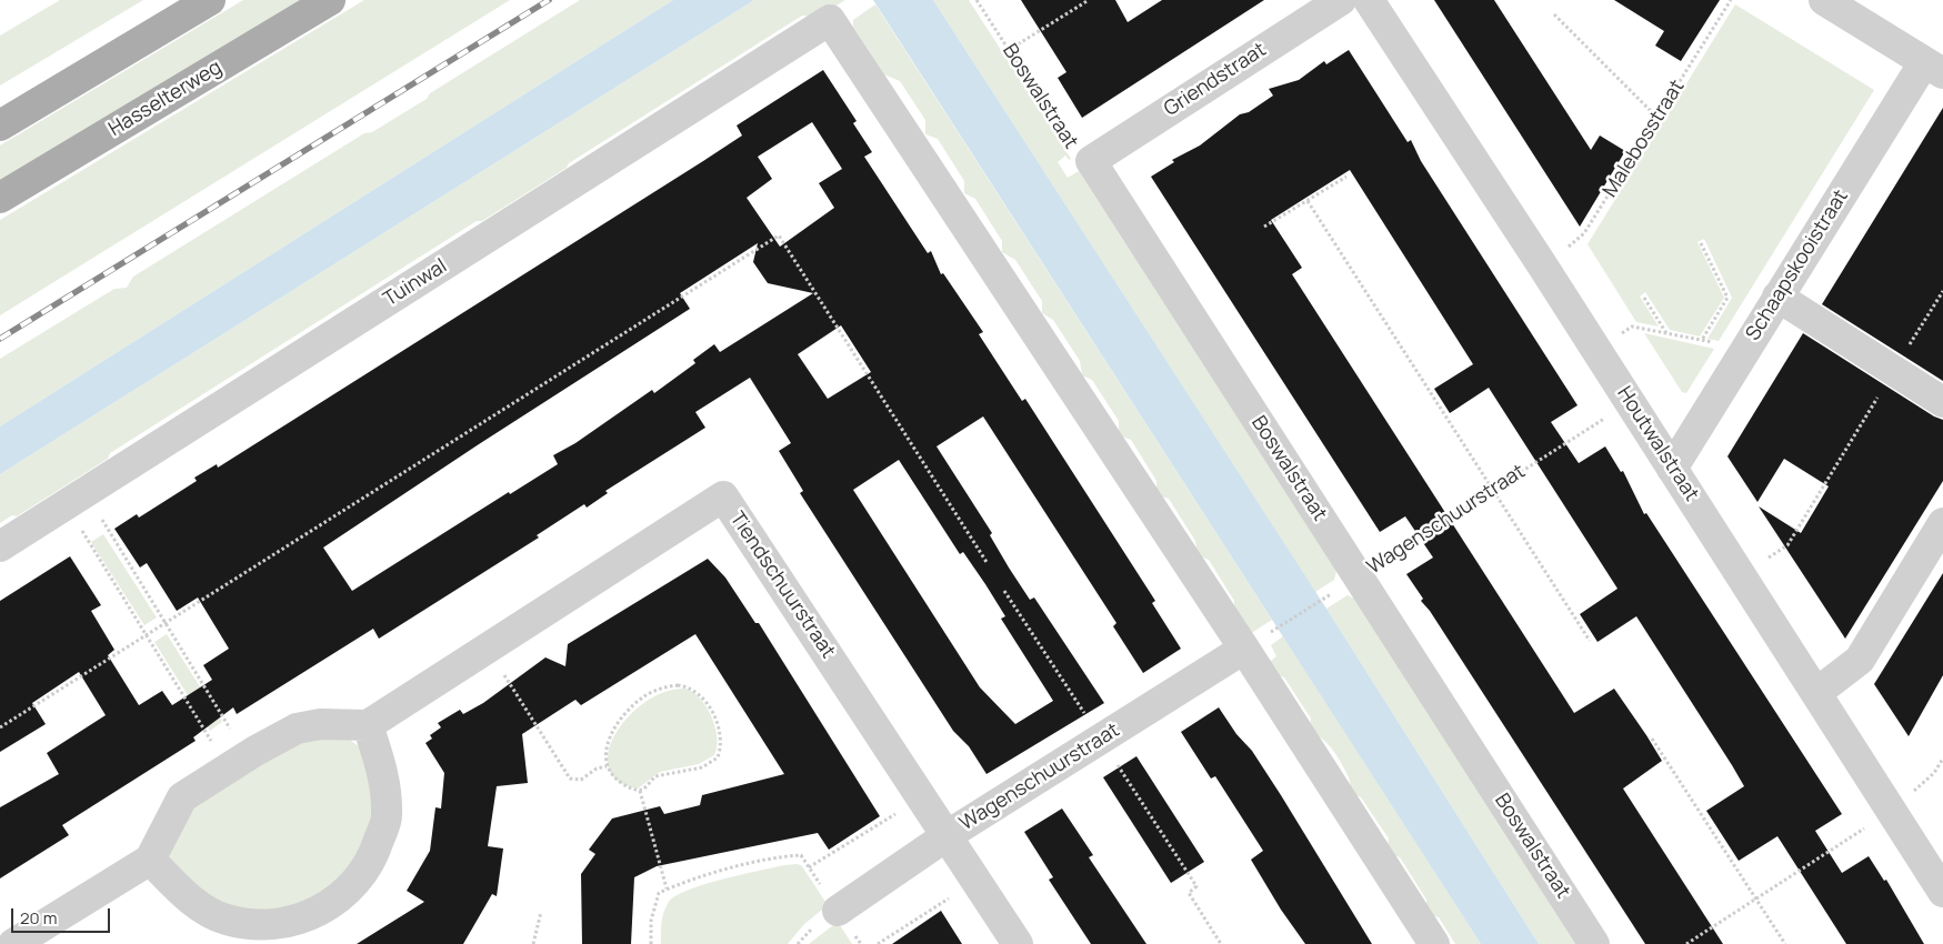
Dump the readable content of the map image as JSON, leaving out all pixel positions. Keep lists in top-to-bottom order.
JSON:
{
  "streets": {
    "main road": ["Hasselterweg"],
    "street": [
      "Griendstraat",
      "Boswalstraat",
      "Schaapskooistraat",
      "Tuinwal",
      "Houtwalstraat",
      "Wagenschuurstraat",
      "Tiendschuurstraat"
    ],
    "path": ["Malebosstraat"]
  },
  "crossings": [
    ["Griendstraat", "Boswalstraat"],
    ["Boswalstraat", "Wagenschuurstraat"],
    ["Malebosstraat", "Houtwalstraat"],
    ["Schaapskooistraat", "Houtwalstraat"],
    ["Tuinwal", "Wagenschuurstraat"],
    ["Houtwalstraat", "Wagenschuurstraat"],
    ["Wagenschuurstraat", "Tiendschuurstraat"]
  ],
  "scale_bar": "20 m"
}
